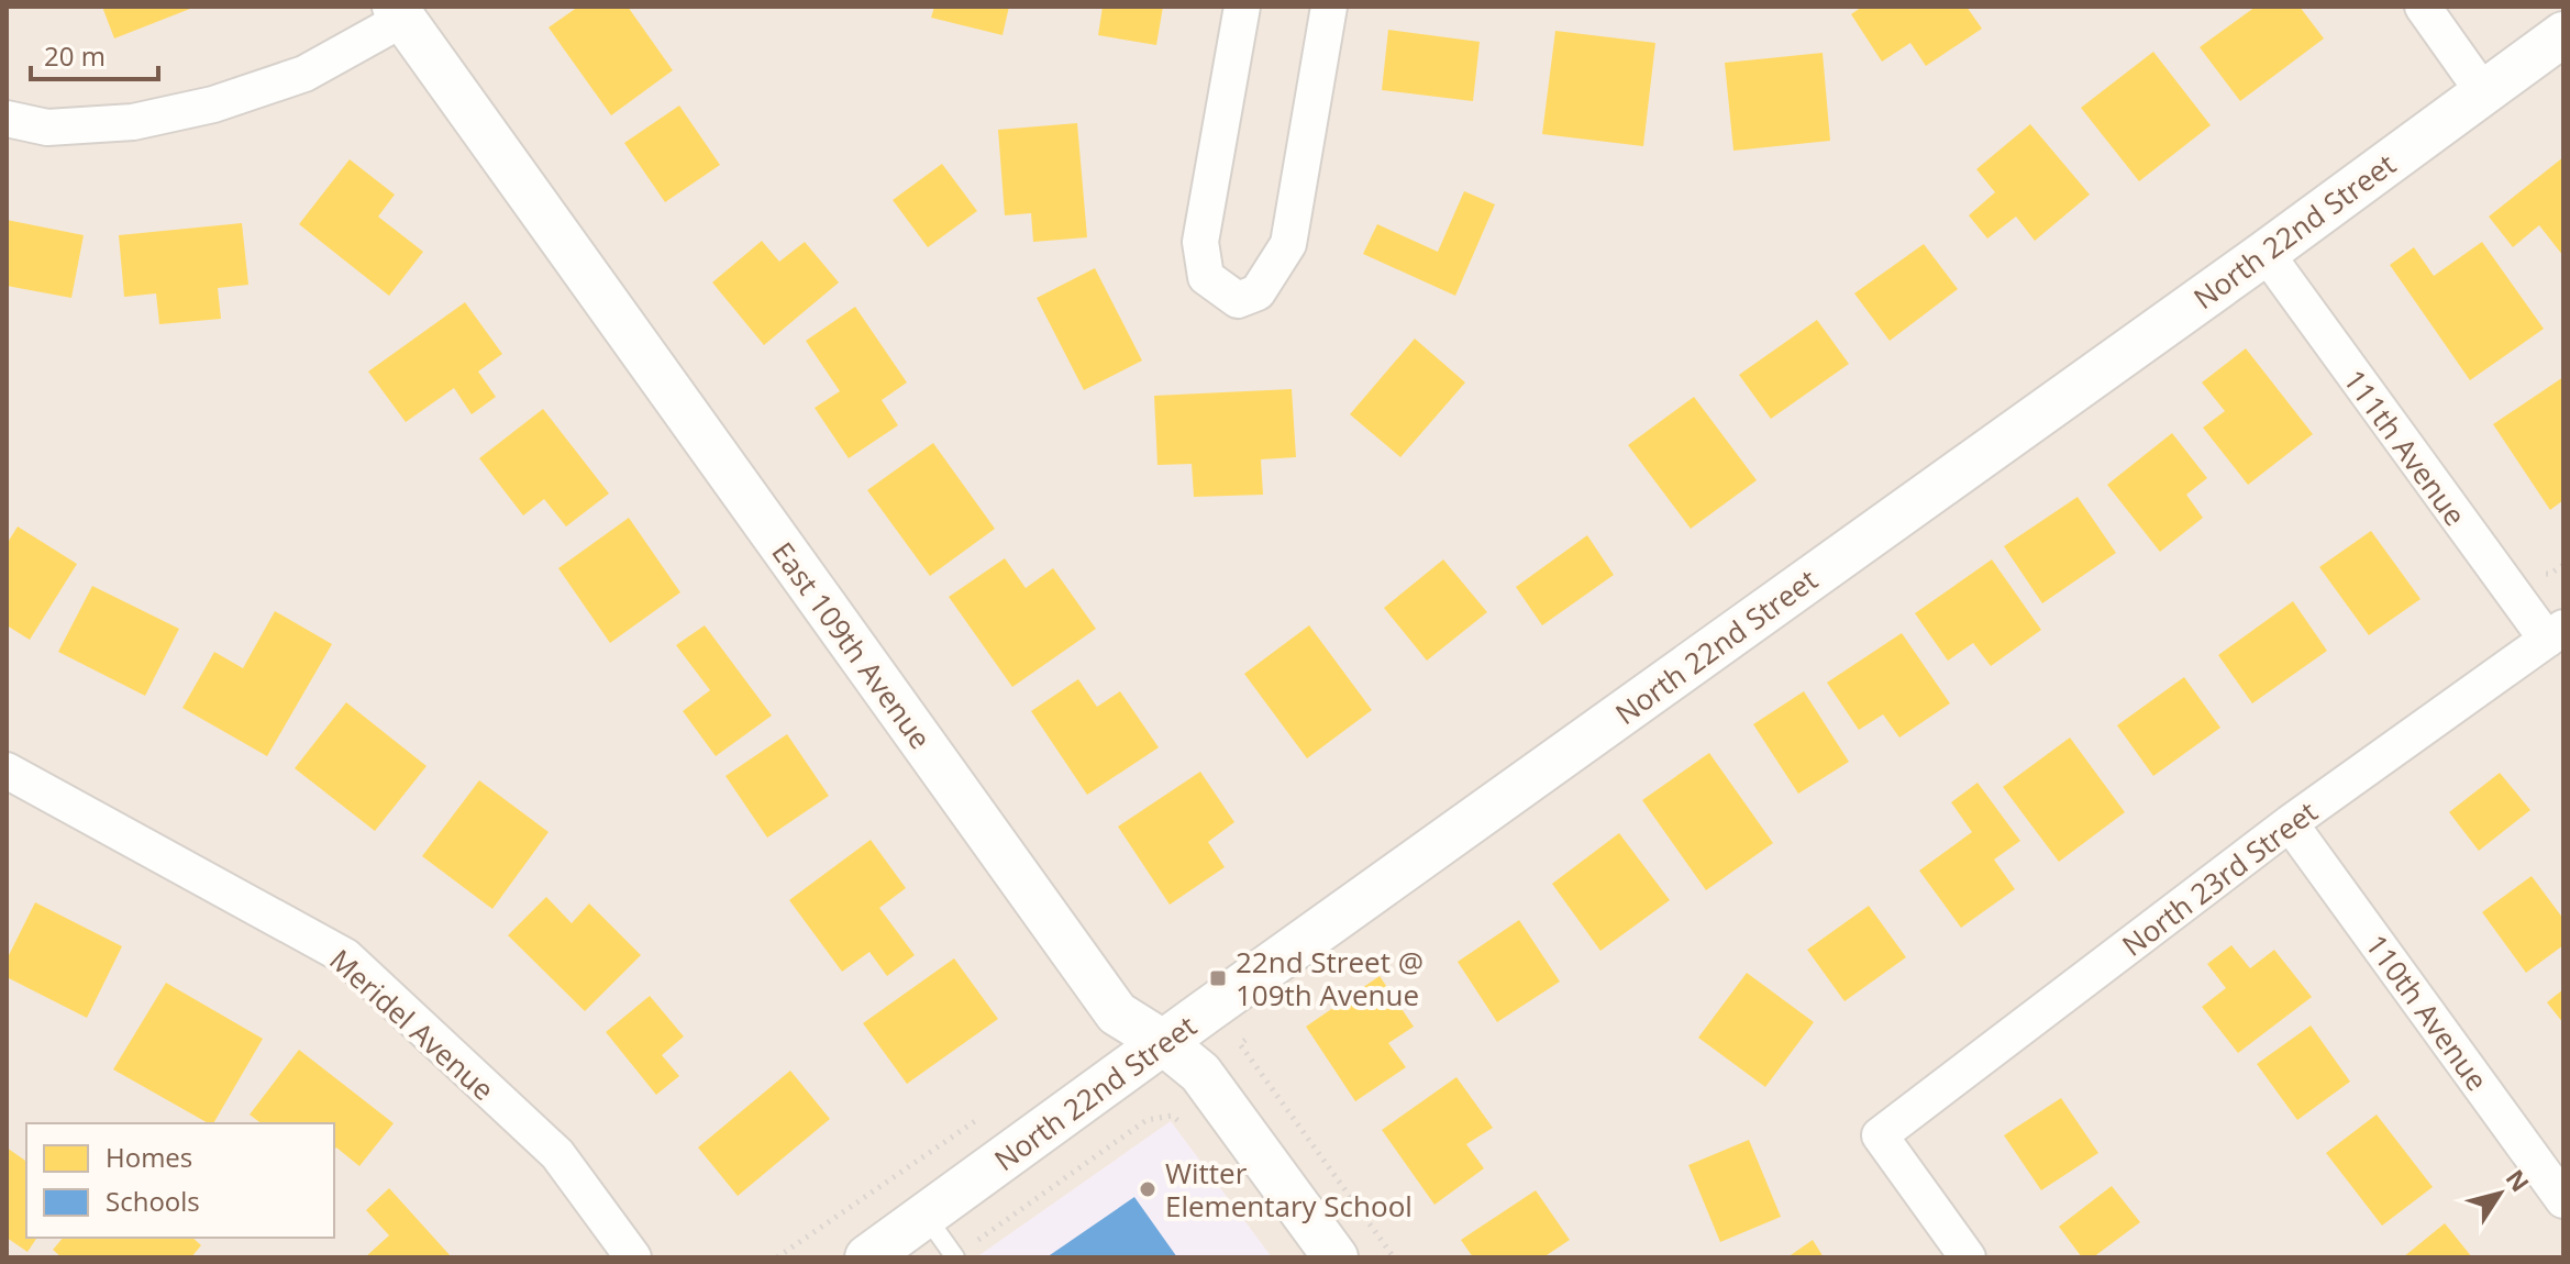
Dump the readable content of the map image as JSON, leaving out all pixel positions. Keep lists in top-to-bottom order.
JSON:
{
  "streets": {
    "street": [
      "North 22nd Street",
      "111th Avenue",
      "East 109th Avenue",
      "North 23rd Street",
      "110th Avenue",
      "Meridel Avenue"
    ]
  },
  "crossings": [
    ["North 22nd Street", "111th Avenue"],
    ["North 22nd Street", "East 109th Avenue"],
    ["111th Avenue", "North 23rd Street"],
    ["North 23rd Street", "110th Avenue"]
  ],
  "places": {
    "transit": ["22nd Street @ 109th Avenue"],
    "other": ["Witter Elementary School"]
  },
  "legend": ["Homes", "Schools"],
  "scale_bar": "20 m",
  "north": "top right"
}
